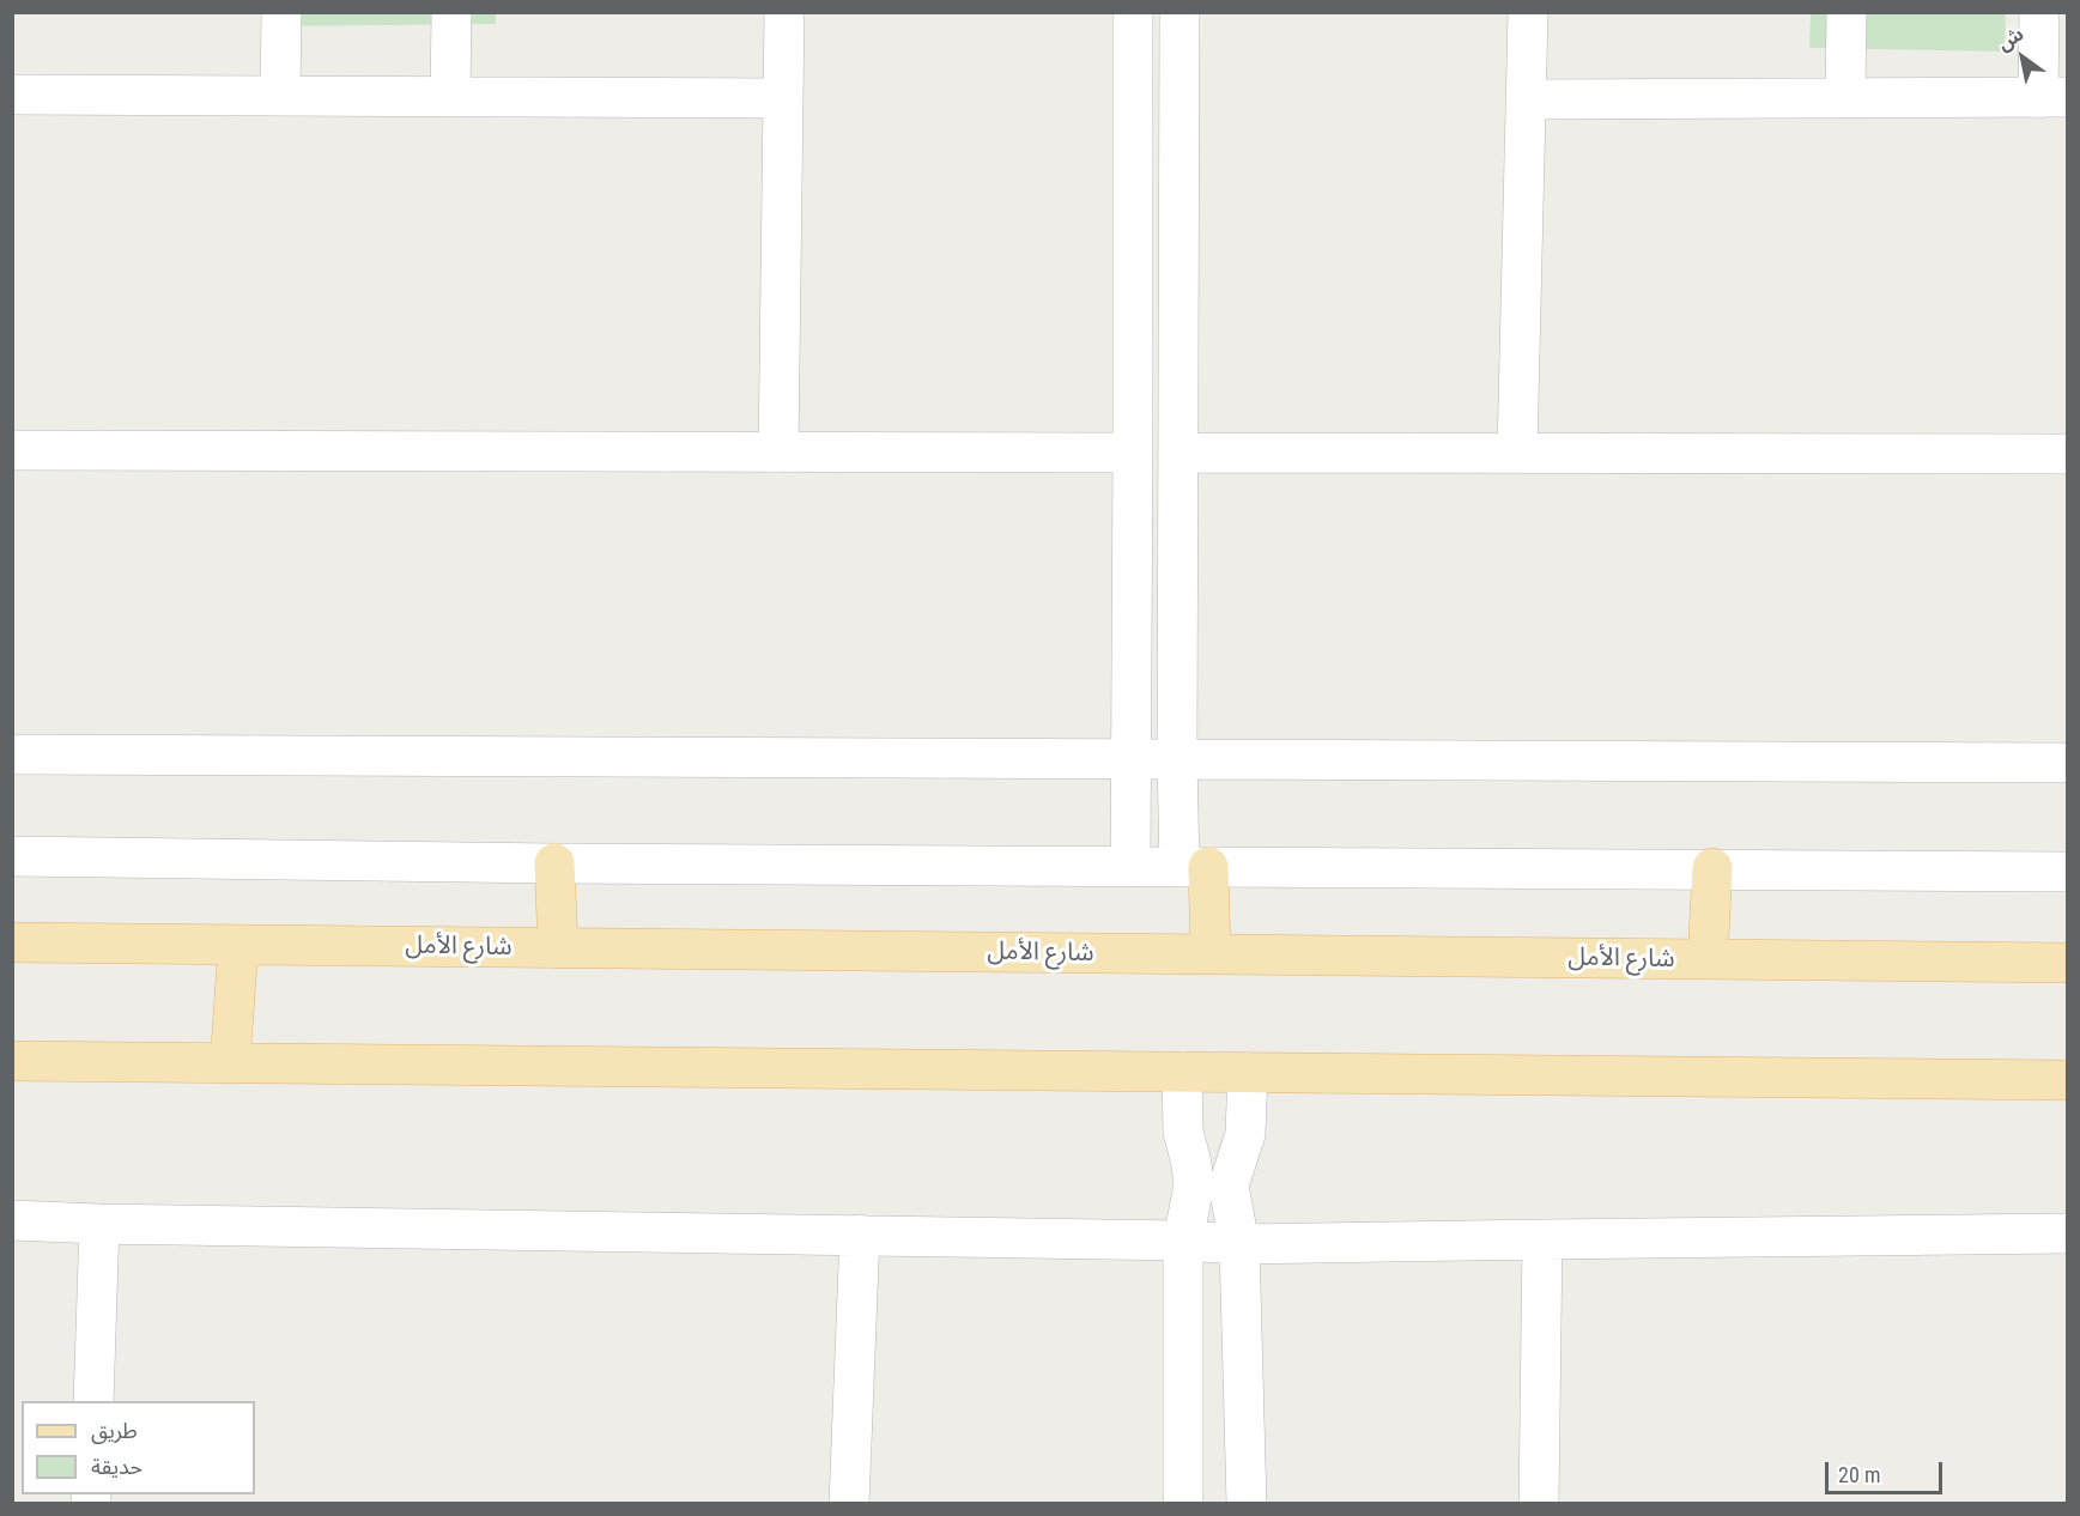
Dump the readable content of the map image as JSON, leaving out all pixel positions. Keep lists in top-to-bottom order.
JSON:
{
  "streets": {
    "main road": ["شارع الأمل"]
  },
  "legend": ["طريق", "حديقة"],
  "scale_bar": "20 m",
  "north": "top left"
}
